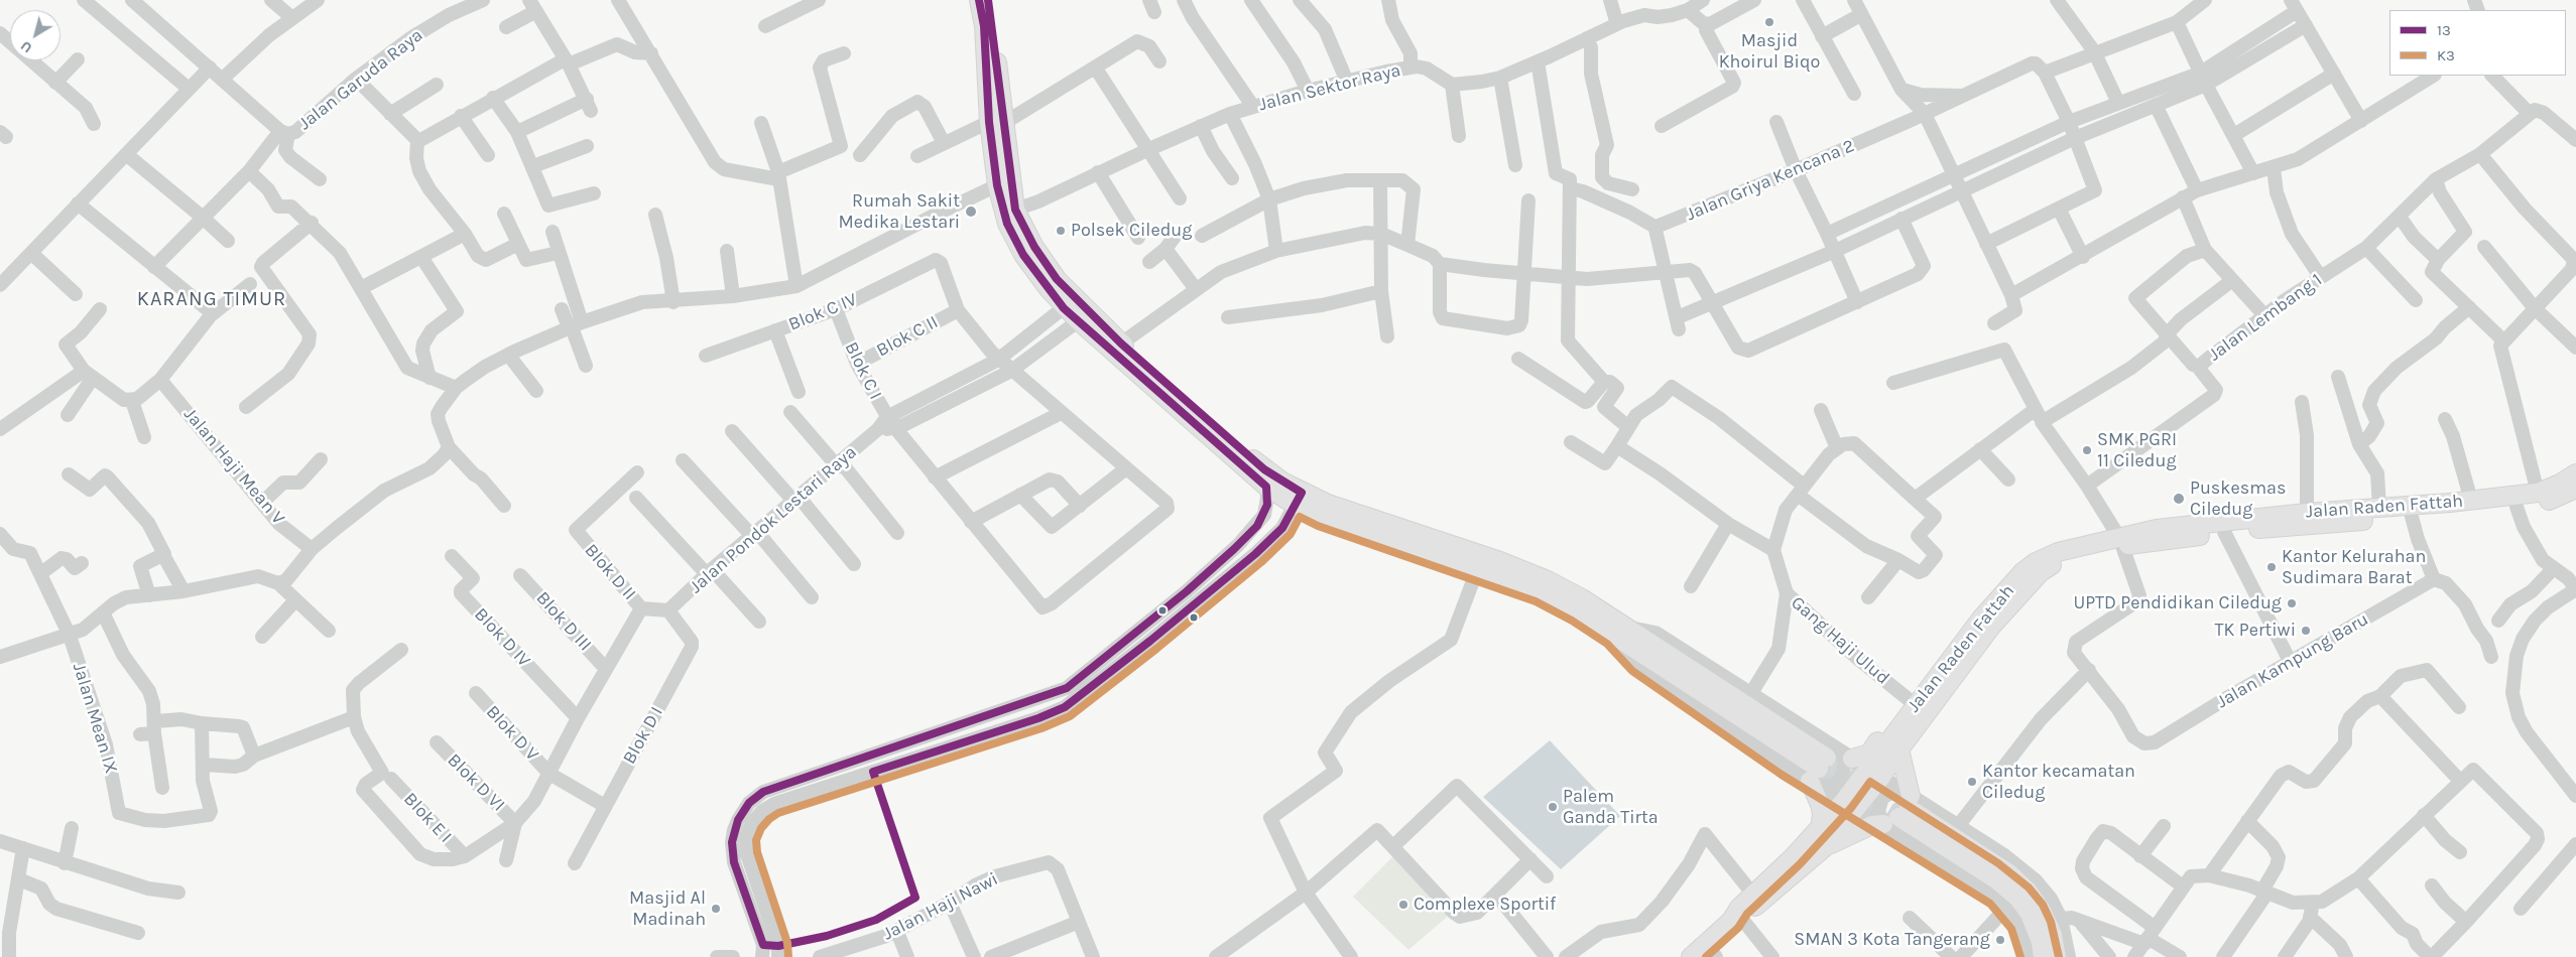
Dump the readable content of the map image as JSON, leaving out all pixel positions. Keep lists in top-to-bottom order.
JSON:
{
  "streets": {
    "main road": ["Jalan Raden Fattah"],
    "street": [
      "Jalan Garuda Raya",
      "Jalan Sektor Raya",
      "Jalan Griya Kencana 2",
      "Blok C IV",
      "Jalan Lembang 1",
      "Blok C II",
      "Blok C I",
      "Jalan Haji Mean V",
      "Jalan Pondok Lestari Raya",
      "Blok D II",
      "Blok D III",
      "Blok D IV",
      "Gang Haji Ulud",
      "Jalan Kampung Baru",
      "Jalan Mean IX",
      "Blok D V",
      "Blok D I",
      "Blok D VI",
      "Blok E I",
      "Jalan Haji Nawi"
    ]
  },
  "crossings": [
    ["Blok C IV", "Blok C II"],
    ["Blok C IV", "Blok C I"],
    ["Blok C II", "Blok C I"],
    ["Blok C I", "Jalan Pondok Lestari Raya"],
    ["Jalan Raden Fattah", "Gang Haji Ulud"],
    ["Jalan Pondok Lestari Raya", "Blok D I"],
    ["Blok D V", "Blok D I"]
  ],
  "districts": ["KARANG TIMUR"],
  "places": [
    "Masjid Khoirul Biqo",
    "Rumah Sakit Medika Lestari",
    "Polsek Ciledug",
    "SMK PGRI 11 Ciledug",
    "Puskesmas Ciledug",
    "Kantor Kelurahan Sudimara Barat",
    "UPTD Pendidikan Ciledug",
    "TK Pertiwi",
    "Kantor kecamatan Ciledug",
    "Palem Ganda Tirta",
    "Complexe Sportif",
    "Masjid Al Madinah",
    "SMAN 3 Kota Tangerang"
  ],
  "lines": ["transit line 13", "transit line K3"],
  "legend": ["13", "K3"],
  "north": "bottom left"
}
